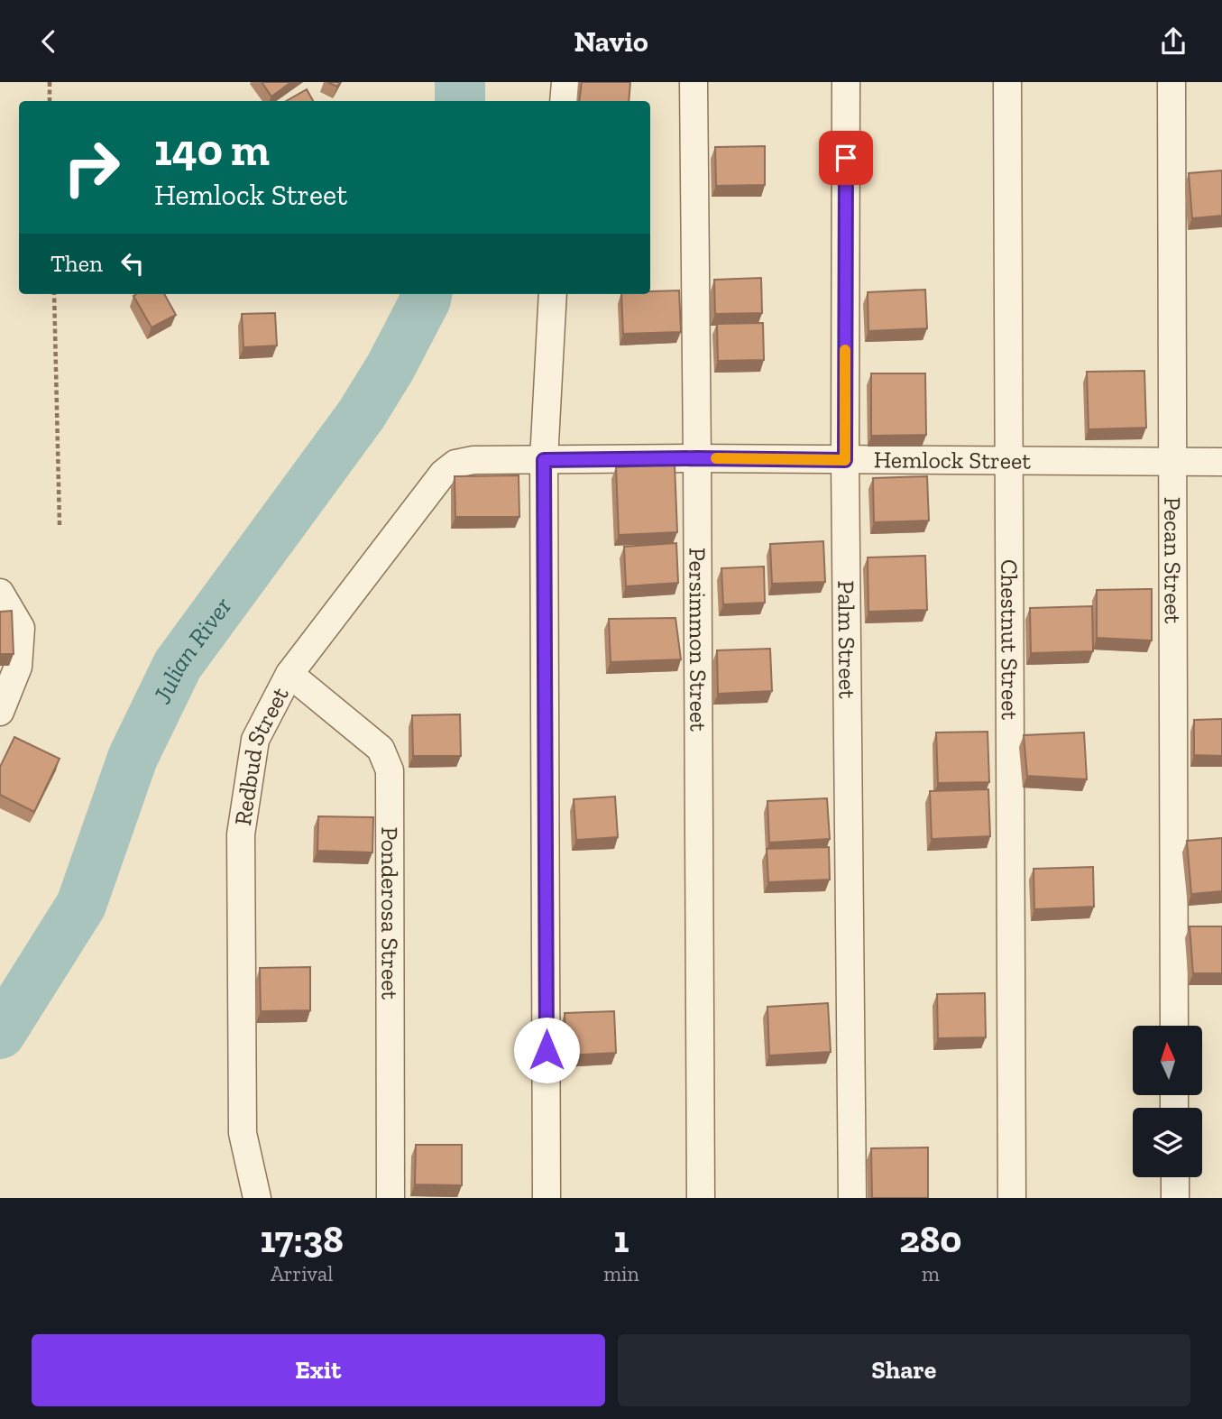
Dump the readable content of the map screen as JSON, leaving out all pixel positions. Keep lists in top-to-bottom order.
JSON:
{
  "streets": {
    "street": [
      "Hemlock Street",
      "Pecan Street",
      "Persimmon Street",
      "Palm Street",
      "Chestnut Street",
      "Redbud Street",
      "Ponderosa Street"
    ]
  },
  "crossings": [
    ["Hemlock Street", "Pecan Street"],
    ["Hemlock Street", "Persimmon Street"],
    ["Hemlock Street", "Palm Street"],
    ["Hemlock Street", "Chestnut Street"],
    ["Hemlock Street", "Redbud Street"],
    ["Redbud Street", "Ponderosa Street"]
  ],
  "water": ["Julian River"],
  "north": "top",
  "page": {
    "header": "Navio",
    "turn": ["140 m", "Hemlock Street"],
    "then": "Then",
    "eta": [
      "17:38",
      "Arrival",
      "1",
      "min",
      "280",
      "m"
    ],
    "buttons": ["Exit", "Share"]
  }
}
